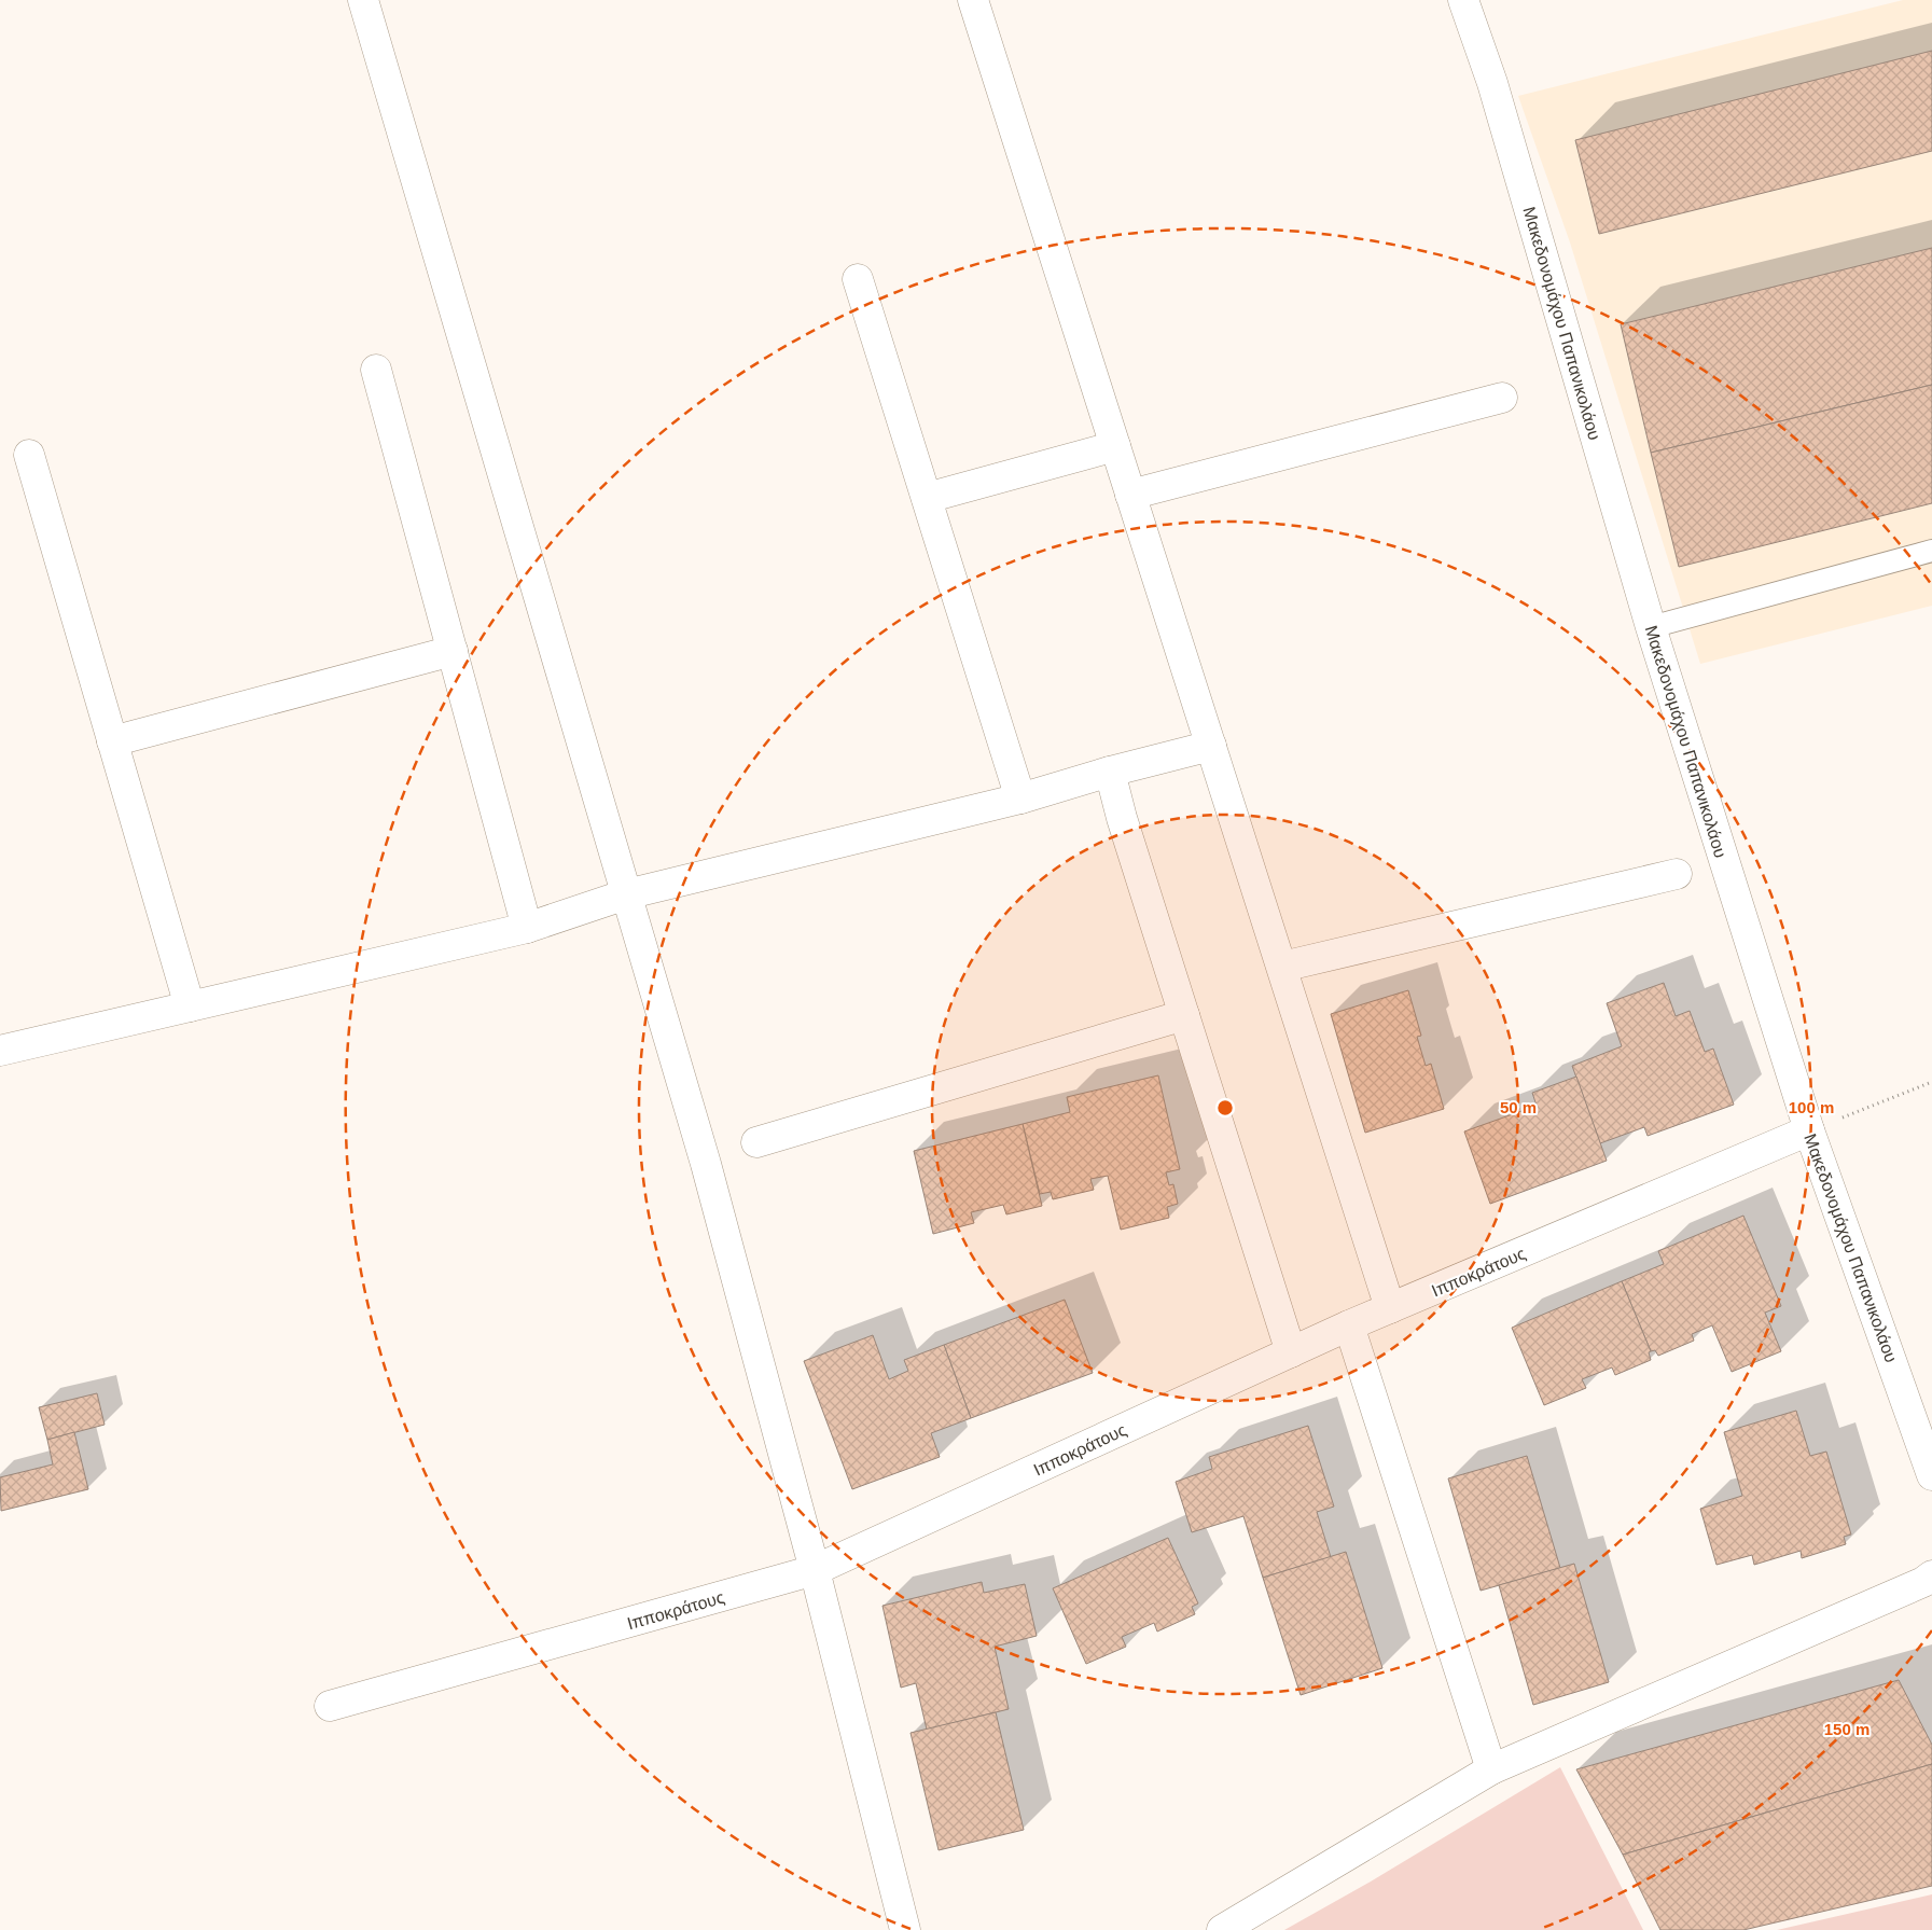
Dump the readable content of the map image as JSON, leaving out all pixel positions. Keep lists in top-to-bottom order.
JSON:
{
  "streets": {
    "street": ["Μακεδονομάχου Παπανικολάου", "Ιπποκράτους"]
  },
  "crossings": [
    ["Μακεδονομάχου Παπανικολάου", "Ιπποκράτους"]
  ],
  "rings": ["50 m", "100 m", "150 m"]
}
